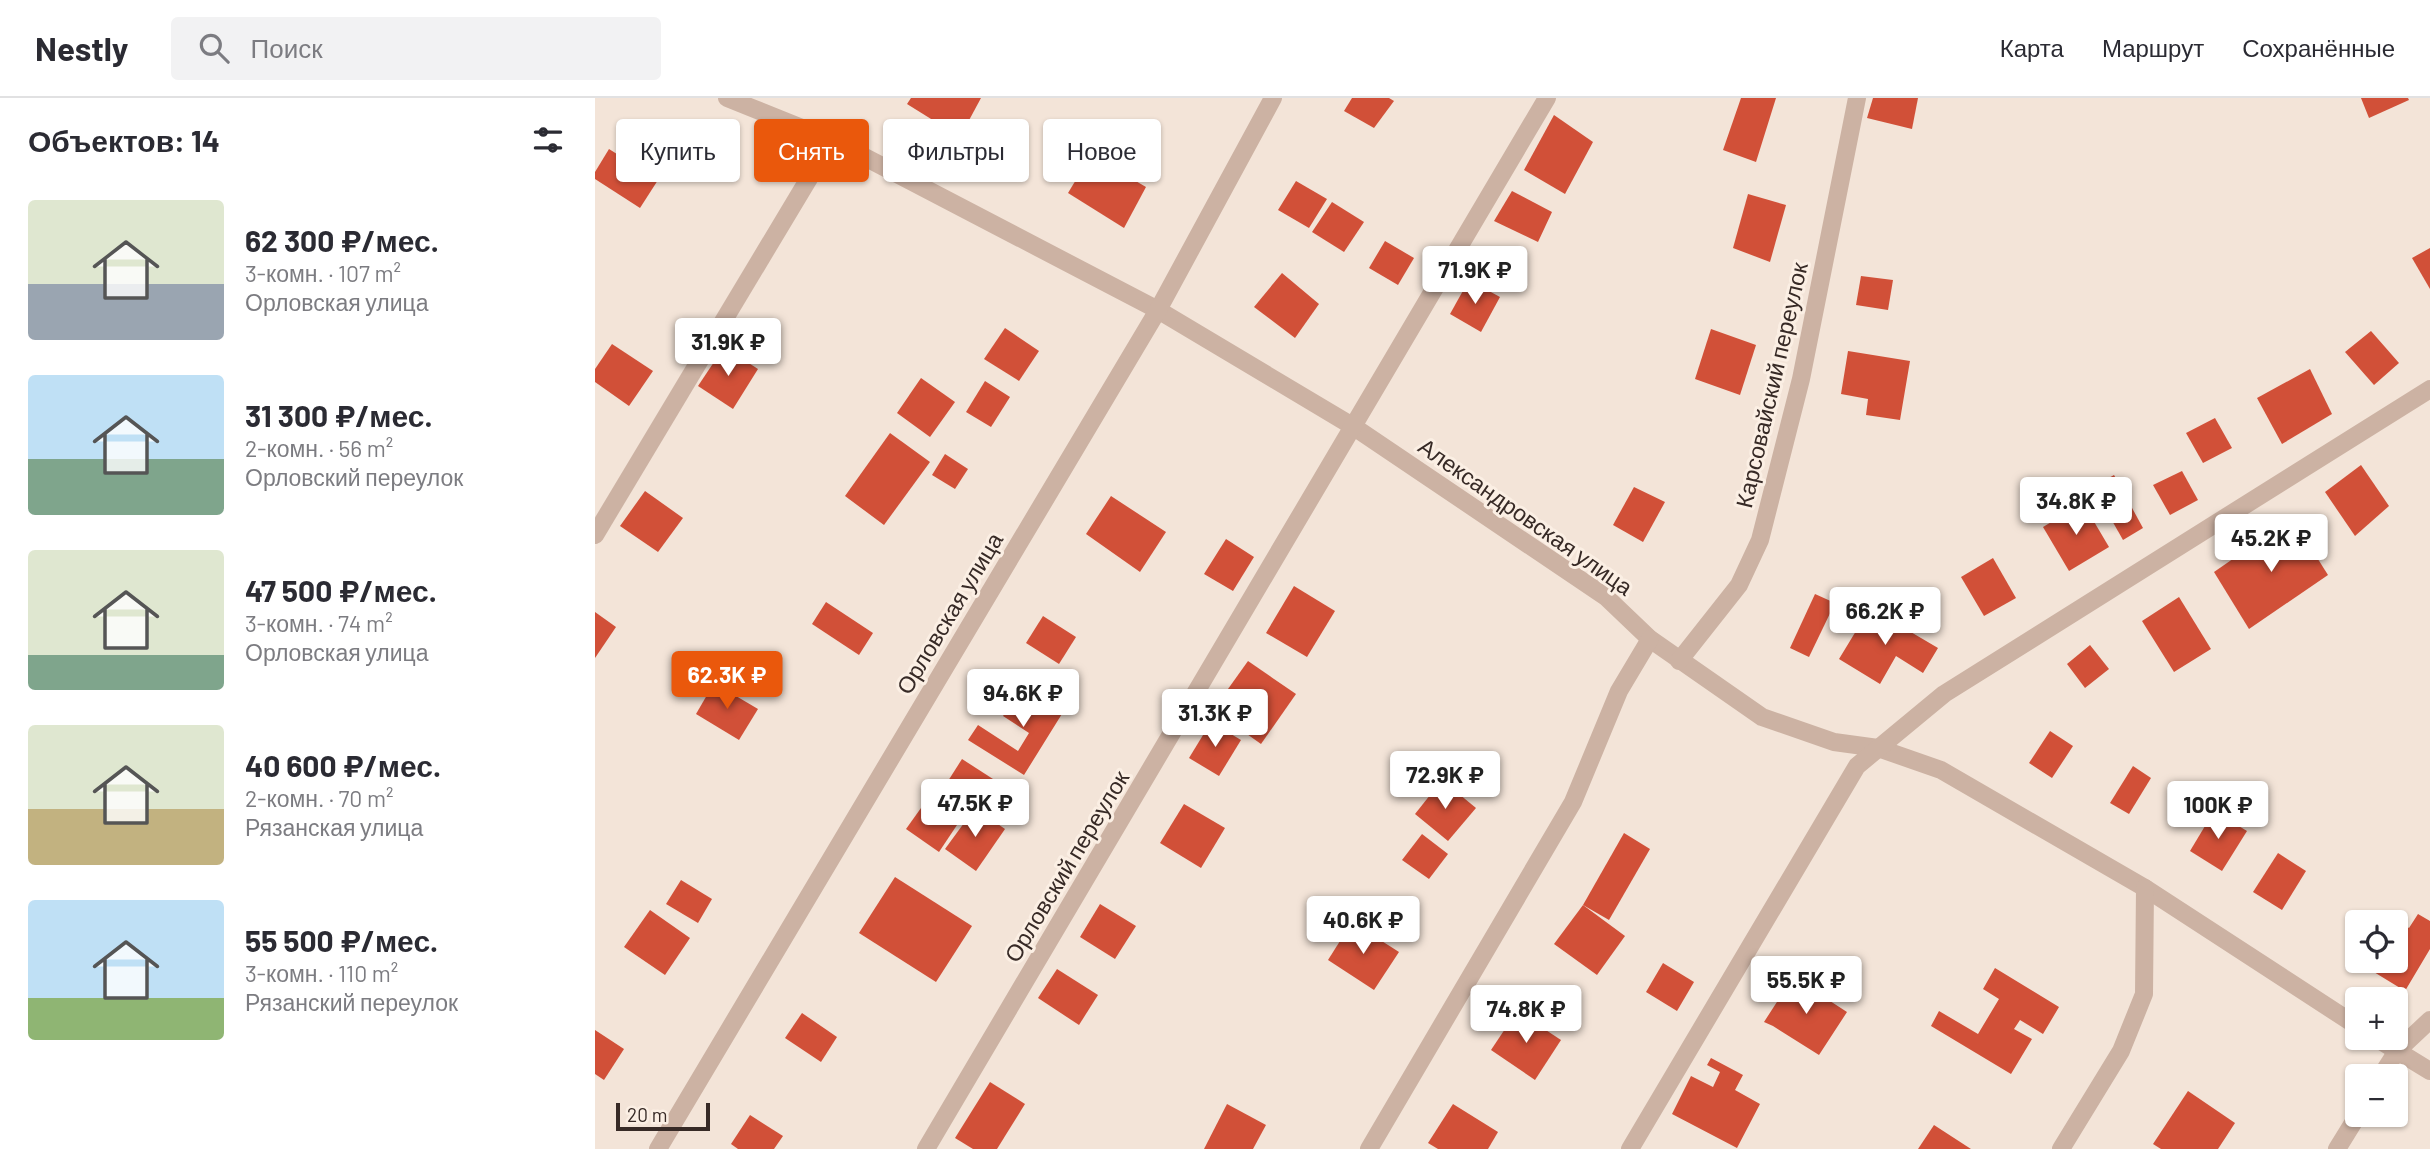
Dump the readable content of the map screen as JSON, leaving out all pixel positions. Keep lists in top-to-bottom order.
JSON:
{
  "streets": {
    "street": [
      "Карсовайский переулок",
      "Александровская улица",
      "Орловская улица",
      "Орловский переулок"
    ]
  },
  "crossings": [
    ["Карсовайский переулок", "Александровская улица"],
    ["Александровская улица", "Орловская улица"],
    ["Александровская улица", "Орловский переулок"]
  ],
  "scale_bar": "20 m",
  "page": {
    "header": "Nestly",
    "search": "Поиск",
    "nav": ["Карта", "Маршрут", "Сохранённые"],
    "heading": "Объектов: 14",
    "chip": [
      "Купить",
      "Снять",
      "Фильтры",
      "Новое"
    ],
    "list": [
      {
        "name": "62 300 ₽/мес.",
        "note": "3-комн. · 107 m² · Орловская улица"
      },
      {
        "name": "31 300 ₽/мес.",
        "note": "2-комн. · 56 m² · Орловский переулок"
      },
      {
        "name": "47 500 ₽/мес.",
        "note": "3-комн. · 74 m² · Орловская улица"
      },
      {
        "name": "40 600 ₽/мес.",
        "note": "2-комн. · 70 m² · Рязанская улица"
      },
      {
        "name": "55 500 ₽/мес.",
        "note": "3-комн. · 110 m² · Рязанский переулок"
      }
    ],
    "price": [
      "71.9K ₽",
      "31.9K ₽",
      "34.8K ₽",
      "45.2K ₽",
      "66.2K ₽",
      "62.3K ₽",
      "94.6K ₽",
      "31.3K ₽",
      "72.9K ₽",
      "47.5K ₽",
      "100K ₽",
      "40.6K ₽",
      "55.5K ₽",
      "74.8K ₽"
    ],
    "map_buttons": ["+", "−"],
    "scale": "20 m"
  }
}
